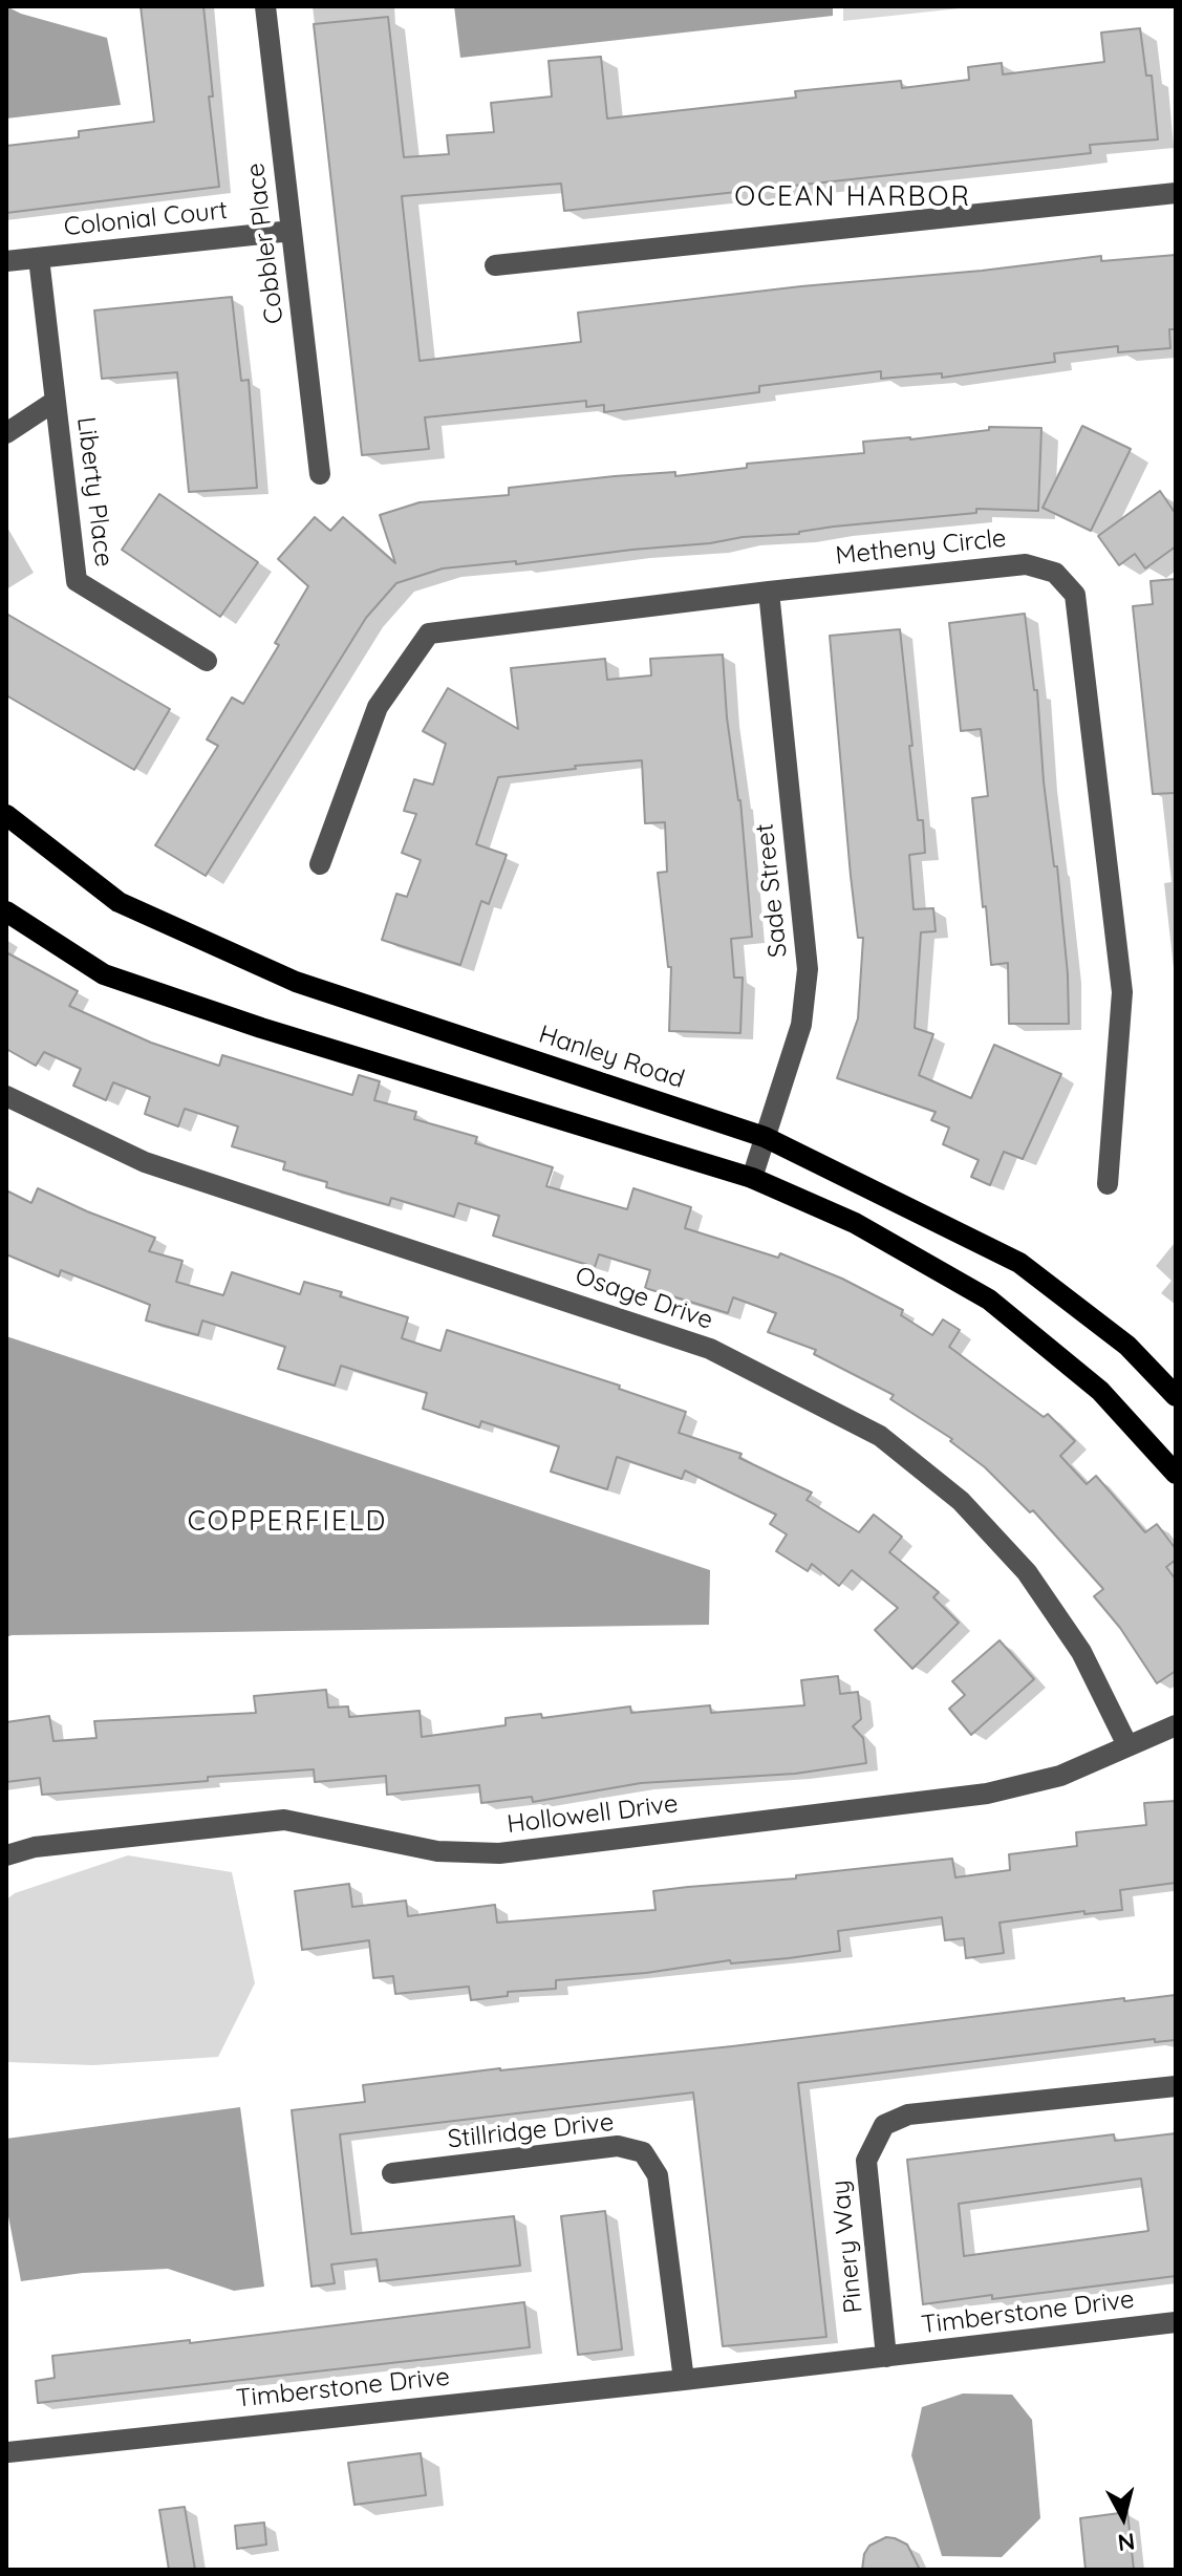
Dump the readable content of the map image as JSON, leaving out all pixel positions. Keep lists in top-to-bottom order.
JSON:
{
  "streets": {
    "main road": ["Hanley Road"],
    "street": [
      "Colonial Court",
      "Cobbler Place",
      "Liberty Place",
      "Metheny Circle",
      "Sade Street",
      "Osage Drive",
      "Hollowell Drive",
      "Stillridge Drive",
      "Pinery Way",
      "Timberstone Drive"
    ]
  },
  "crossings": [
    ["Colonial Court", "Cobbler Place"],
    ["Colonial Court", "Liberty Place"],
    ["Metheny Circle", "Sade Street"],
    ["Sade Street", "Hanley Road"],
    ["Osage Drive", "Hollowell Drive"],
    ["Stillridge Drive", "Timberstone Drive"],
    ["Pinery Way", "Timberstone Drive"]
  ],
  "districts": ["OCEAN HARBOR", "COPPERFIELD"],
  "north": "bottom"
}
